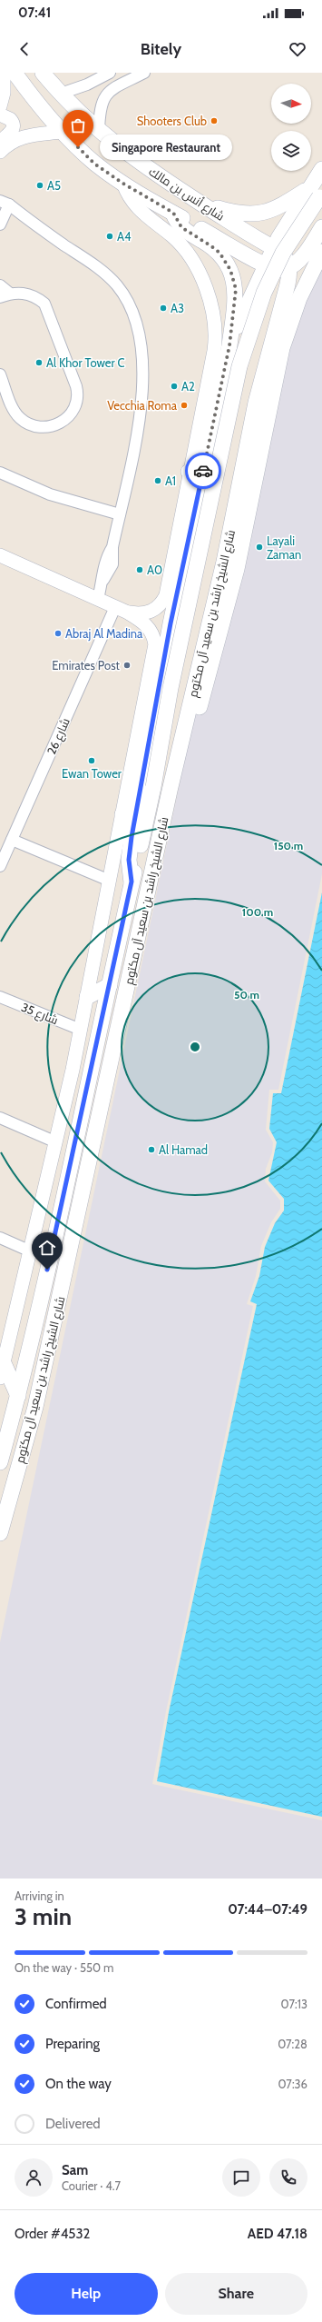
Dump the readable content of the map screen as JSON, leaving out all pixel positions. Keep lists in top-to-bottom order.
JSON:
{
  "streets": {
    "main road": ["شارع أنس بن مالك", "شارع الشيخ راشد بن سعيد آل مكتوم"],
    "street": ["شارع 26", "شارع 35"]
  },
  "places": [
    "Shooters Club",
    "Singapore Restaurant",
    "A5",
    "A4",
    "A3",
    "Al Khor Tower C",
    "A2",
    "Vecchia Roma",
    "A1",
    "Layali Zaman",
    "A0",
    "Abraj Al Madina",
    "Emirates Post",
    "Ewan Tower",
    "Al Hamad"
  ],
  "north": "right",
  "page": {
    "status": "07:41",
    "header": "Bitely",
    "bubble": "Singapore Restaurant",
    "heading": ["3 min", "Arriving in", "07:44–07:49"],
    "panel": [
      "Sam",
      "Courier · 4.7",
      "Order #4532",
      "AED 47.18"
    ],
    "bar": "On the way · 550 m",
    "list": [
      ["Confirmed", "07:13"],
      ["Preparing", "07:28"],
      ["On the way", "07:36"],
      "Delivered"
    ],
    "buttons": ["Help", "Share"]
  },
  "rings": ["150 m", "100 m", "50 m"]
}
